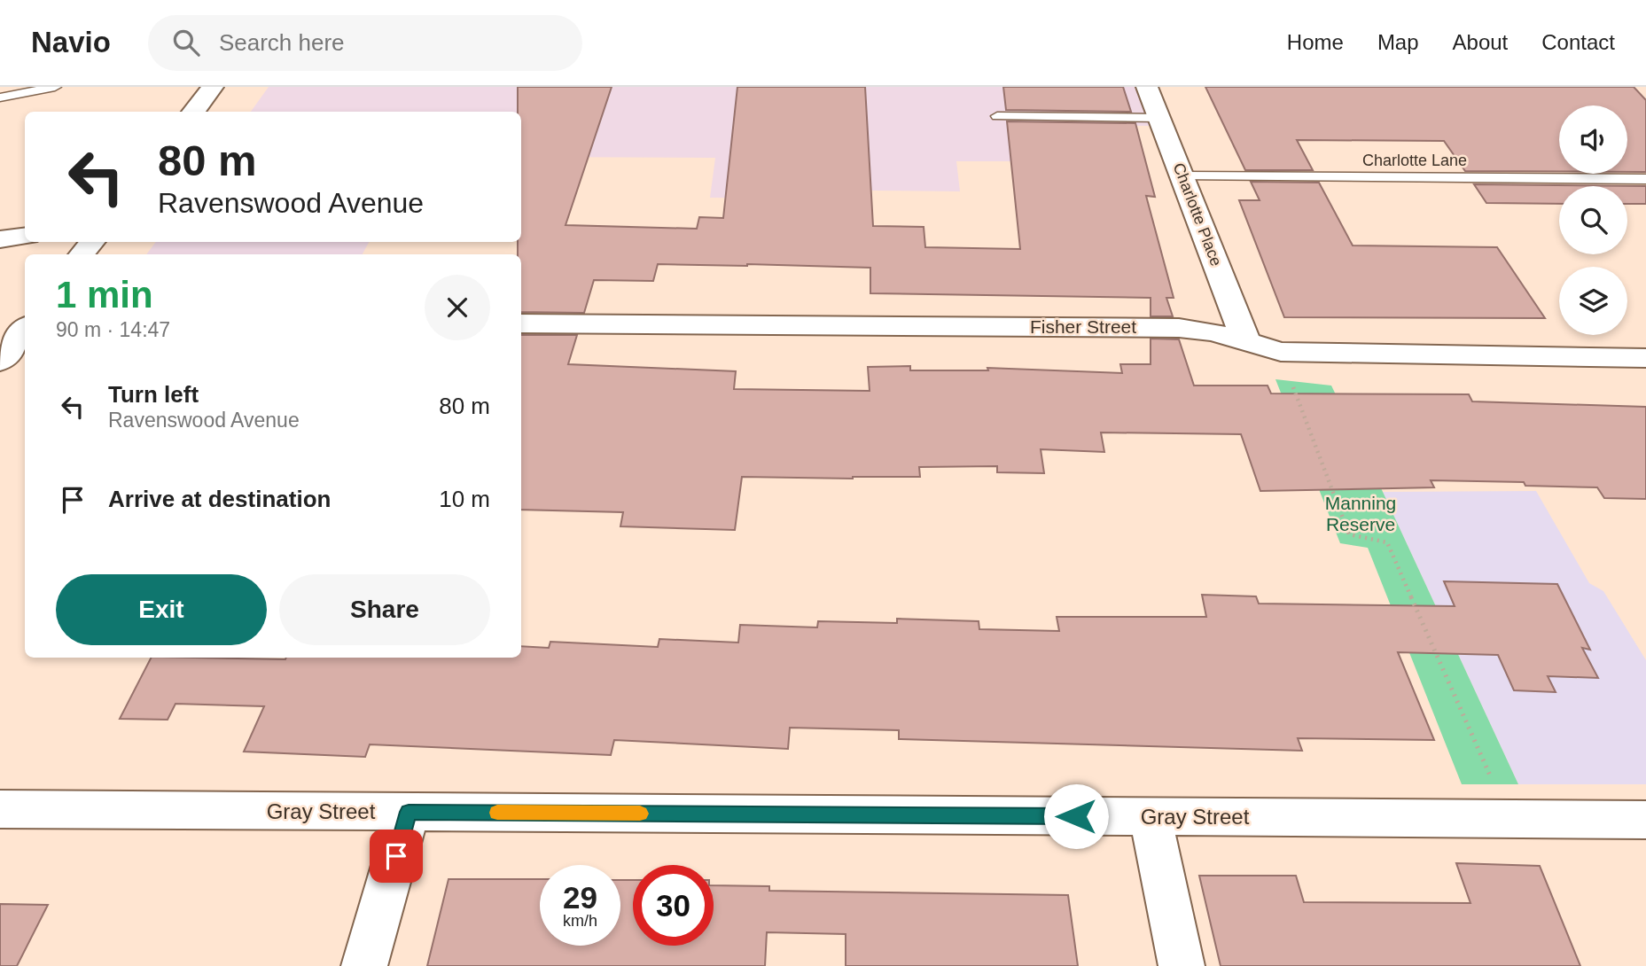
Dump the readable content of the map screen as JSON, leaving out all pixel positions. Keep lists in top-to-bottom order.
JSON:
{
  "streets": {
    "street": ["Charlotte Place", "Fisher Street", "Gray Street"],
    "lane": ["Charlotte Lane"]
  },
  "crossings": [
    ["Charlotte Lane", "Charlotte Place"],
    ["Charlotte Place", "Fisher Street"]
  ],
  "parks": ["Manning Reserve"],
  "page": {
    "header": "Navio",
    "search": "Search here",
    "nav": [
      "Home",
      "Map",
      "About",
      "Contact"
    ],
    "turn": ["80 m", "Ravenswood Avenue"],
    "heading": ["1 min", "90 m · 14:47"],
    "list": [
      {
        "name": "Turn left",
        "note": "Ravenswood Avenue",
        "value": "80 m"
      },
      {
        "name": "Arrive at destination",
        "value": "10 m"
      }
    ],
    "buttons": ["Exit", "Share"],
    "speed": "29 km/h",
    "limit": "30"
  }
}
